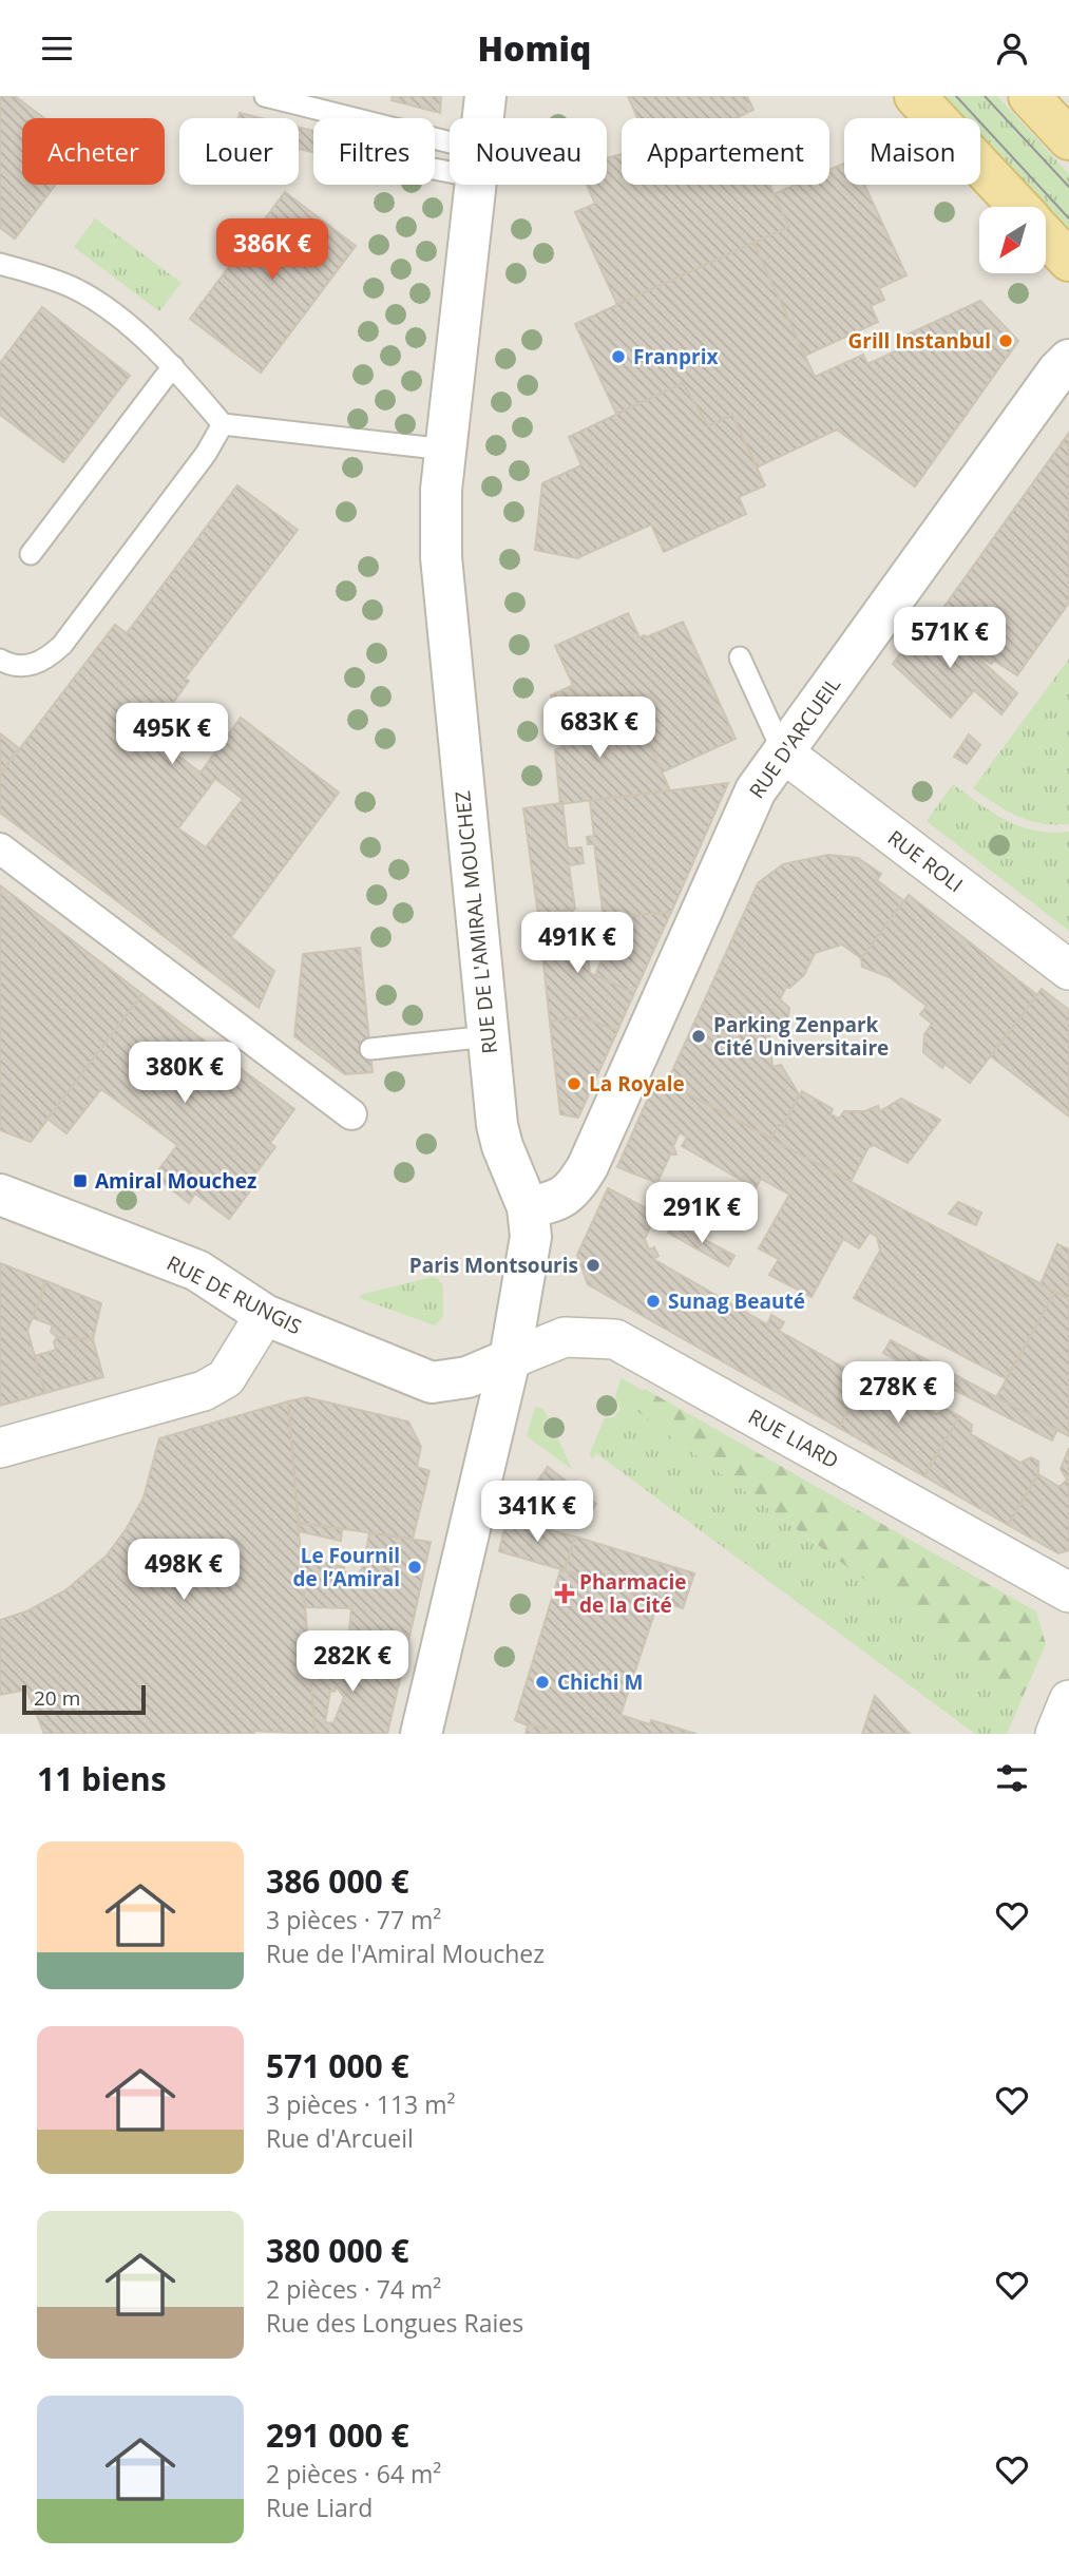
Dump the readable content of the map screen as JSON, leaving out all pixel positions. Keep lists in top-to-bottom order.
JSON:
{
  "streets": {
    "street": [
      "RUE D'ARCUEIL",
      "RUE ROLI",
      "RUE DE L'AMIRAL MOUCHEZ",
      "RUE DE RUNGIS",
      "RUE LIARD"
    ]
  },
  "crossings": [
    ["RUE D'ARCUEIL", "RUE ROLI"],
    ["RUE D'ARCUEIL", "RUE DE L'AMIRAL MOUCHEZ"],
    ["RUE DE L'AMIRAL MOUCHEZ", "RUE DE RUNGIS"],
    ["RUE DE L'AMIRAL MOUCHEZ", "RUE LIARD"],
    ["RUE DE RUNGIS", "RUE LIARD"]
  ],
  "places": {
    "other": [
      "Grill Instanbul",
      "Franprix",
      "Parking Zenpark Cité Universitaire",
      "La Royale",
      "Paris Montsouris",
      "Sunag Beauté",
      "Le Fournil de l’Amiral",
      "Chichi M"
    ],
    "transit": ["Amiral Mouchez"],
    "health": ["Pharmacie de la Cité"]
  },
  "scale_bar": "20 m",
  "north": "bottom left",
  "page": {
    "header": "Homiq",
    "chip": [
      "Acheter",
      "Louer",
      "Filtres",
      "Nouveau",
      "Appartement",
      "Maison"
    ],
    "price": [
      "386K €",
      "571K €",
      "683K €",
      "495K €",
      "491K €",
      "380K €",
      "291K €",
      "278K €",
      "341K €",
      "498K €",
      "282K €"
    ],
    "scale": "20 m",
    "heading": "11 biens",
    "list": [
      {
        "name": "386 000 €",
        "note": "3 pièces · 77 m² · Rue de l'Amiral Mouchez"
      },
      {
        "name": "571 000 €",
        "note": "3 pièces · 113 m² · Rue d'Arcueil"
      },
      {
        "name": "380 000 €",
        "note": "2 pièces · 74 m² · Rue des Longues Raies"
      },
      {
        "name": "291 000 €",
        "note": "2 pièces · 64 m² · Rue Liard"
      }
    ]
  }
}
